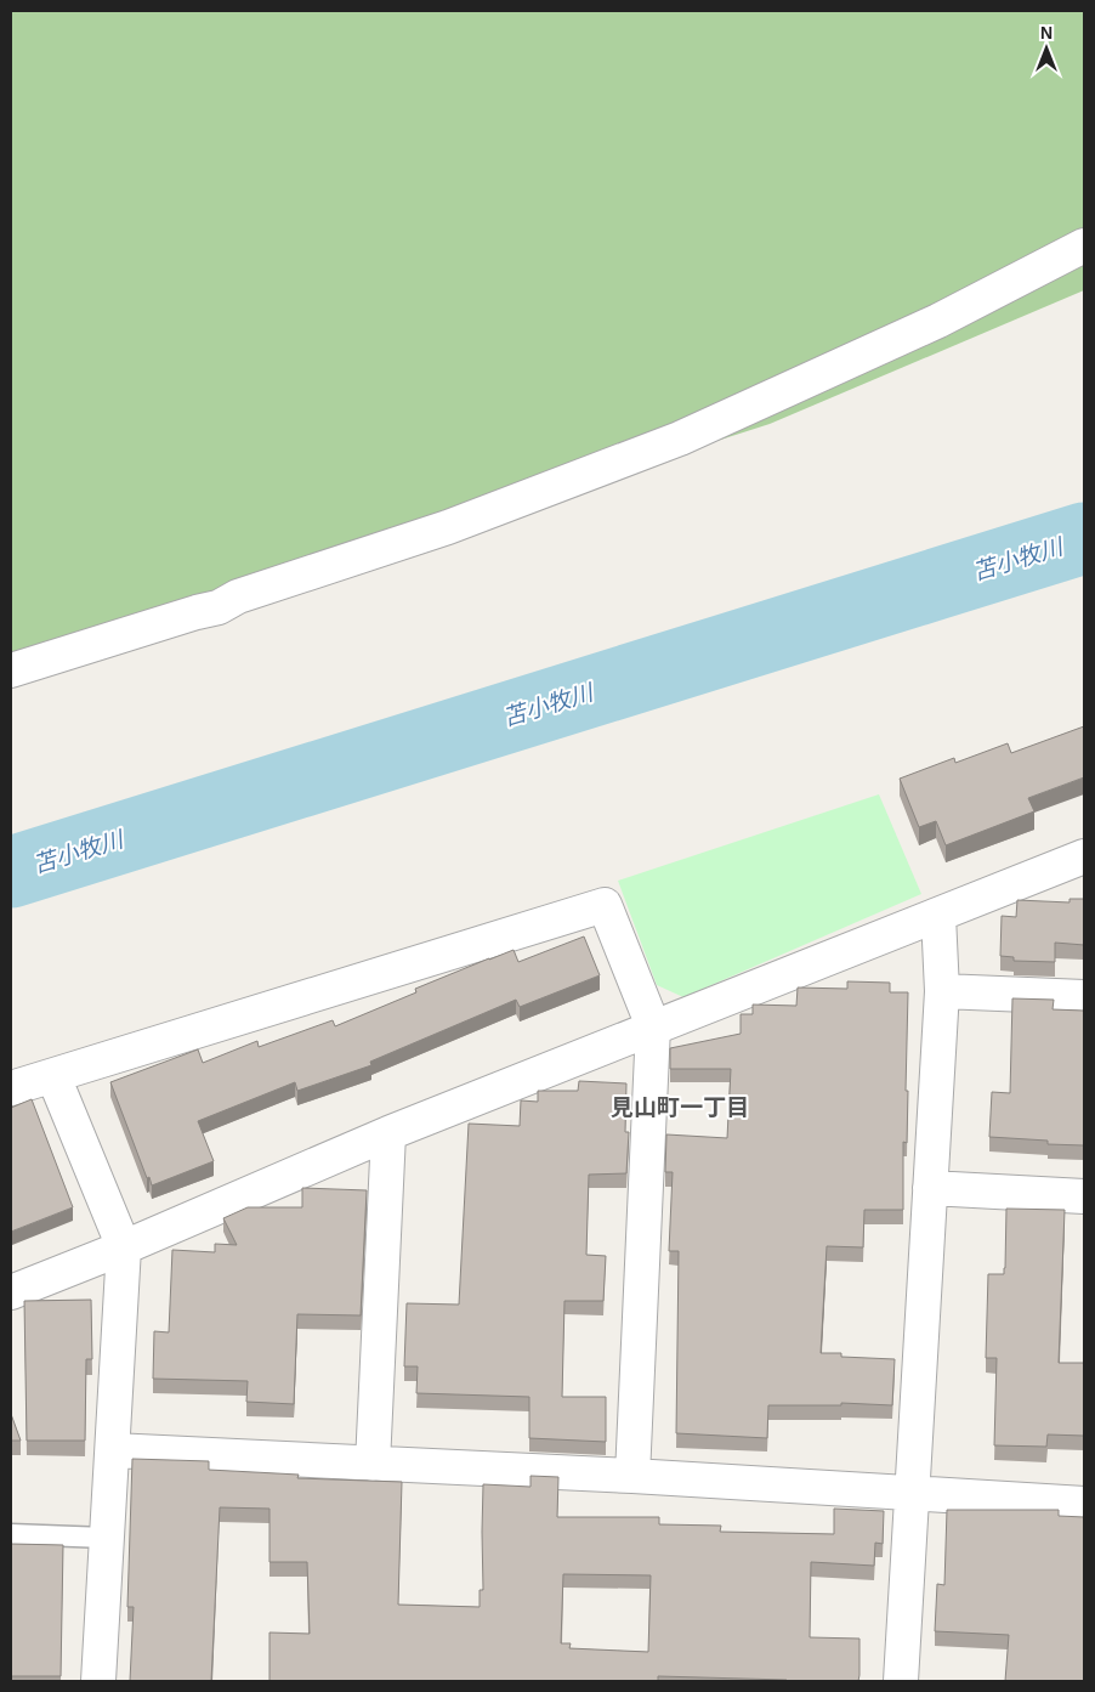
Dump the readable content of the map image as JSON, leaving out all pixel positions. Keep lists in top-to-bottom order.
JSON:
{
  "districts": ["見山町一丁目"],
  "water": ["苫小牧川"],
  "north": "top"
}
